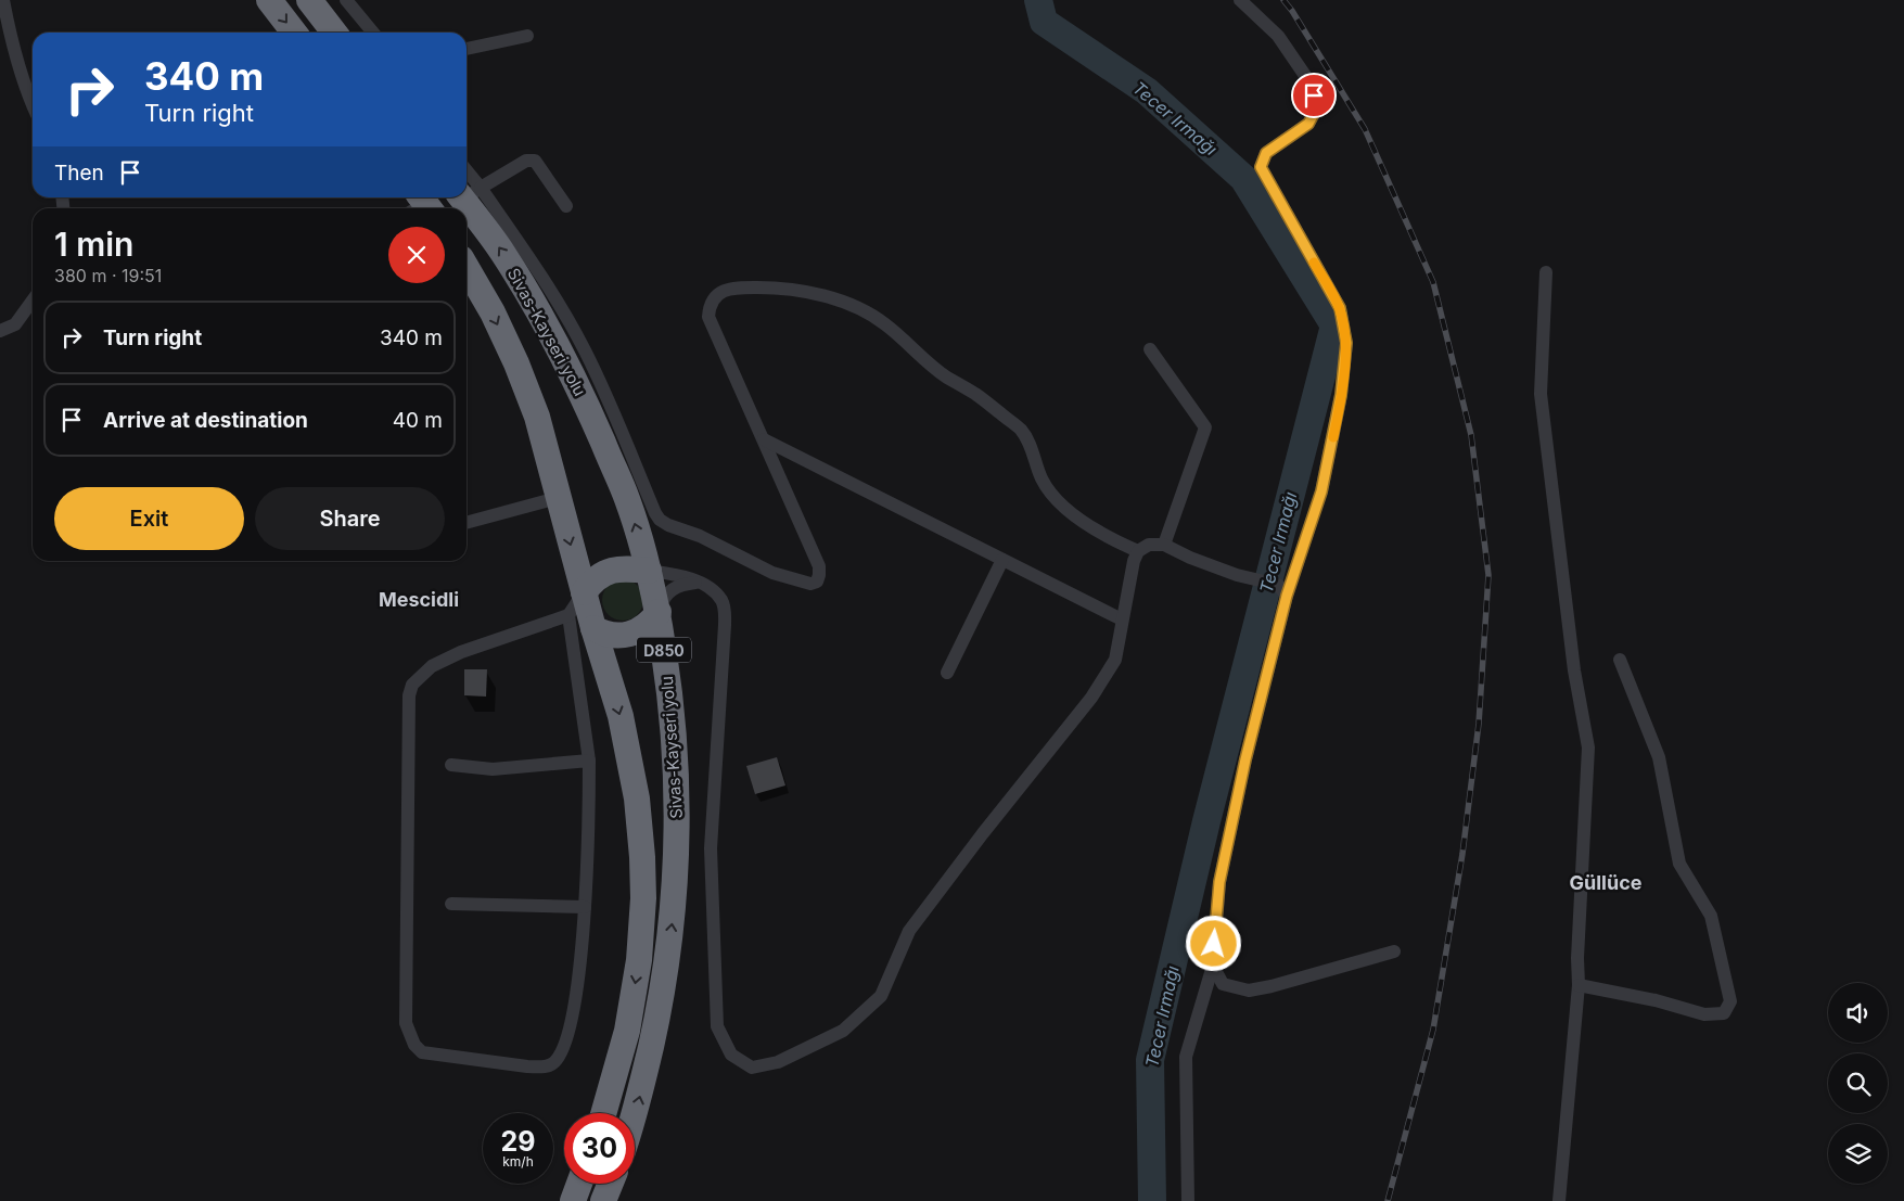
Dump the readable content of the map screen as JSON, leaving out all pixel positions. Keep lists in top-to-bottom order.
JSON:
{
  "streets": {
    "highway": ["Sivas-Kayseri yolu", "D850"]
  },
  "districts": ["Mescidli", "Güllüce"],
  "water": ["Tecer Irmağı"],
  "page": {
    "turn": ["340 m", "Turn right"],
    "then": "Then",
    "heading": ["1 min", "380 m · 19:51"],
    "list": [
      {
        "name": "Turn right",
        "value": "340 m"
      },
      {
        "name": "Arrive at destination",
        "value": "40 m"
      }
    ],
    "buttons": ["Exit", "Share"],
    "speed": "29 km/h",
    "limit": "30"
  }
}
